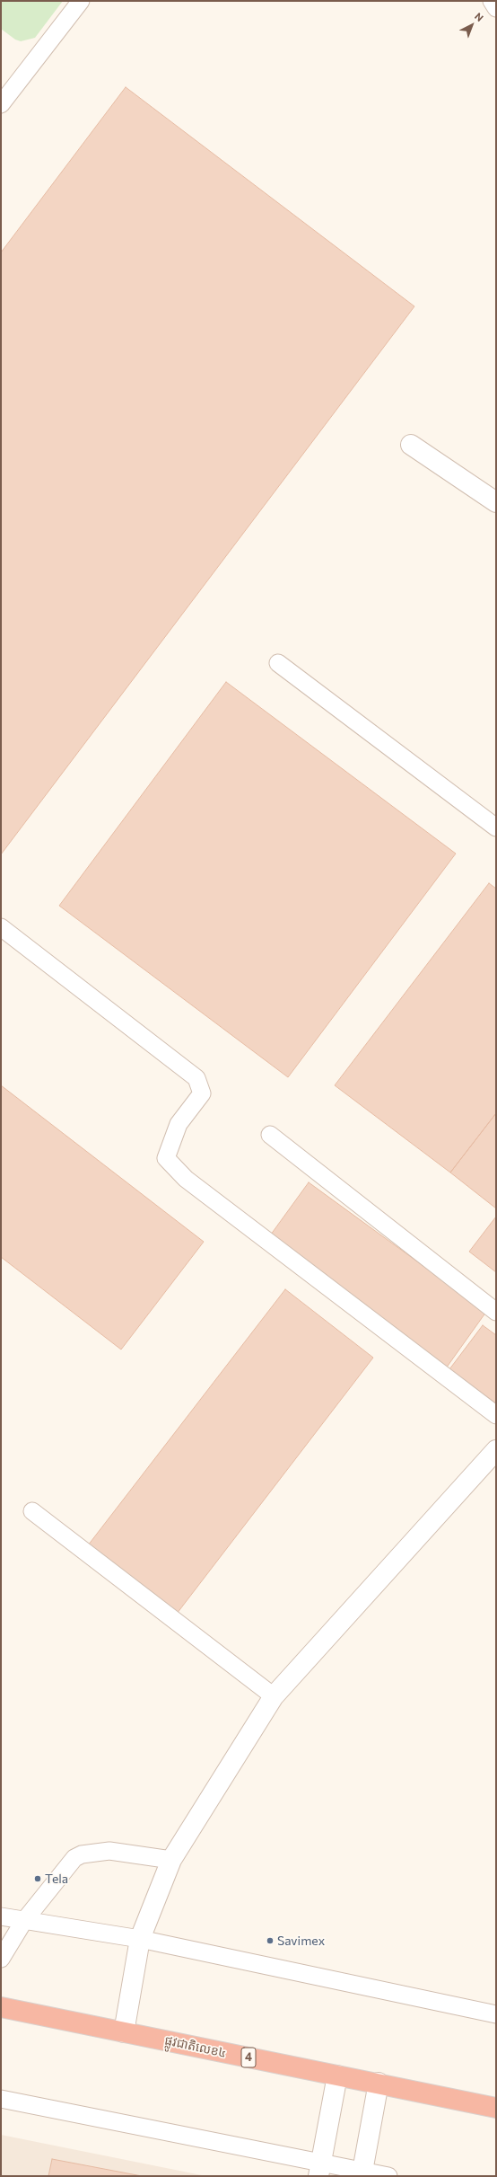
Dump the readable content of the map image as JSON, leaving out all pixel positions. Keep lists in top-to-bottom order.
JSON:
{
  "streets": {
    "highway": ["ផ្លូវជាតិលេខ៤", "4"]
  },
  "places": ["Tela", "Savimex"],
  "north": "top right"
}
